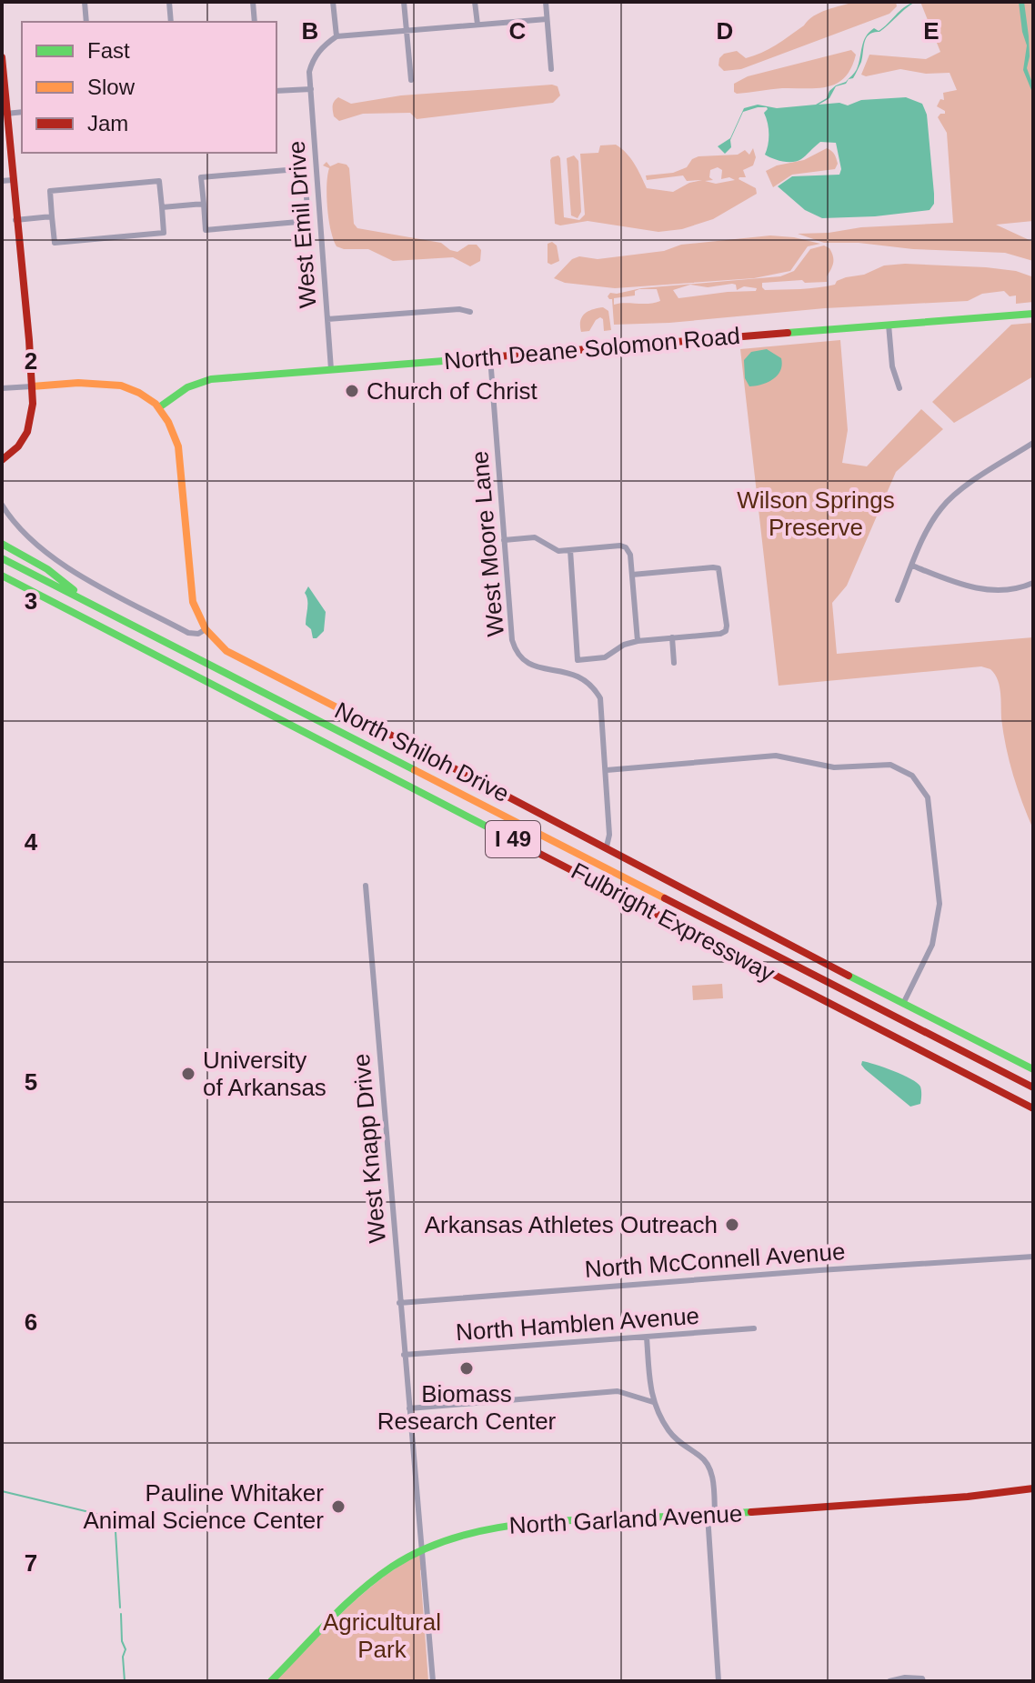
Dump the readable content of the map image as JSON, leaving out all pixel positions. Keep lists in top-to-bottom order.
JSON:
{
  "streets": {
    "main road": [
      "North Deane Solomon Road",
      "North Shiloh Drive",
      "I 49",
      "Fulbright Expressway",
      "North Garland Avenue"
    ],
    "street": [
      "West Emil Drive",
      "West Moore Lane",
      "West Knapp Drive",
      "North McConnell Avenue",
      "North Hamblen Avenue"
    ]
  },
  "crossings": [
    ["West Emil Drive", "North Deane Solomon Road"],
    ["North Deane Solomon Road", "West Moore Lane"],
    ["North Deane Solomon Road", "North Shiloh Drive"],
    ["West Moore Lane", "North Shiloh Drive"],
    ["West Knapp Drive", "North McConnell Avenue"],
    ["West Knapp Drive", "North Hamblen Avenue"],
    ["West Knapp Drive", "North Garland Avenue"]
  ],
  "parks": ["Wilson Springs Preserve", "Agricultural Park"],
  "places": [
    "Church of Christ",
    "University of Arkansas",
    "Arkansas Athletes Outreach",
    "Biomass Research Center",
    "Pauline Whitaker Animal Science Center"
  ],
  "legend": ["Fast", "Slow", "Jam"],
  "grid": {
    "columns": [
      "B",
      "C",
      "D",
      "E"
    ],
    "rows": [
      "2",
      "3",
      "4",
      "5",
      "6",
      "7"
    ]
  }
}
